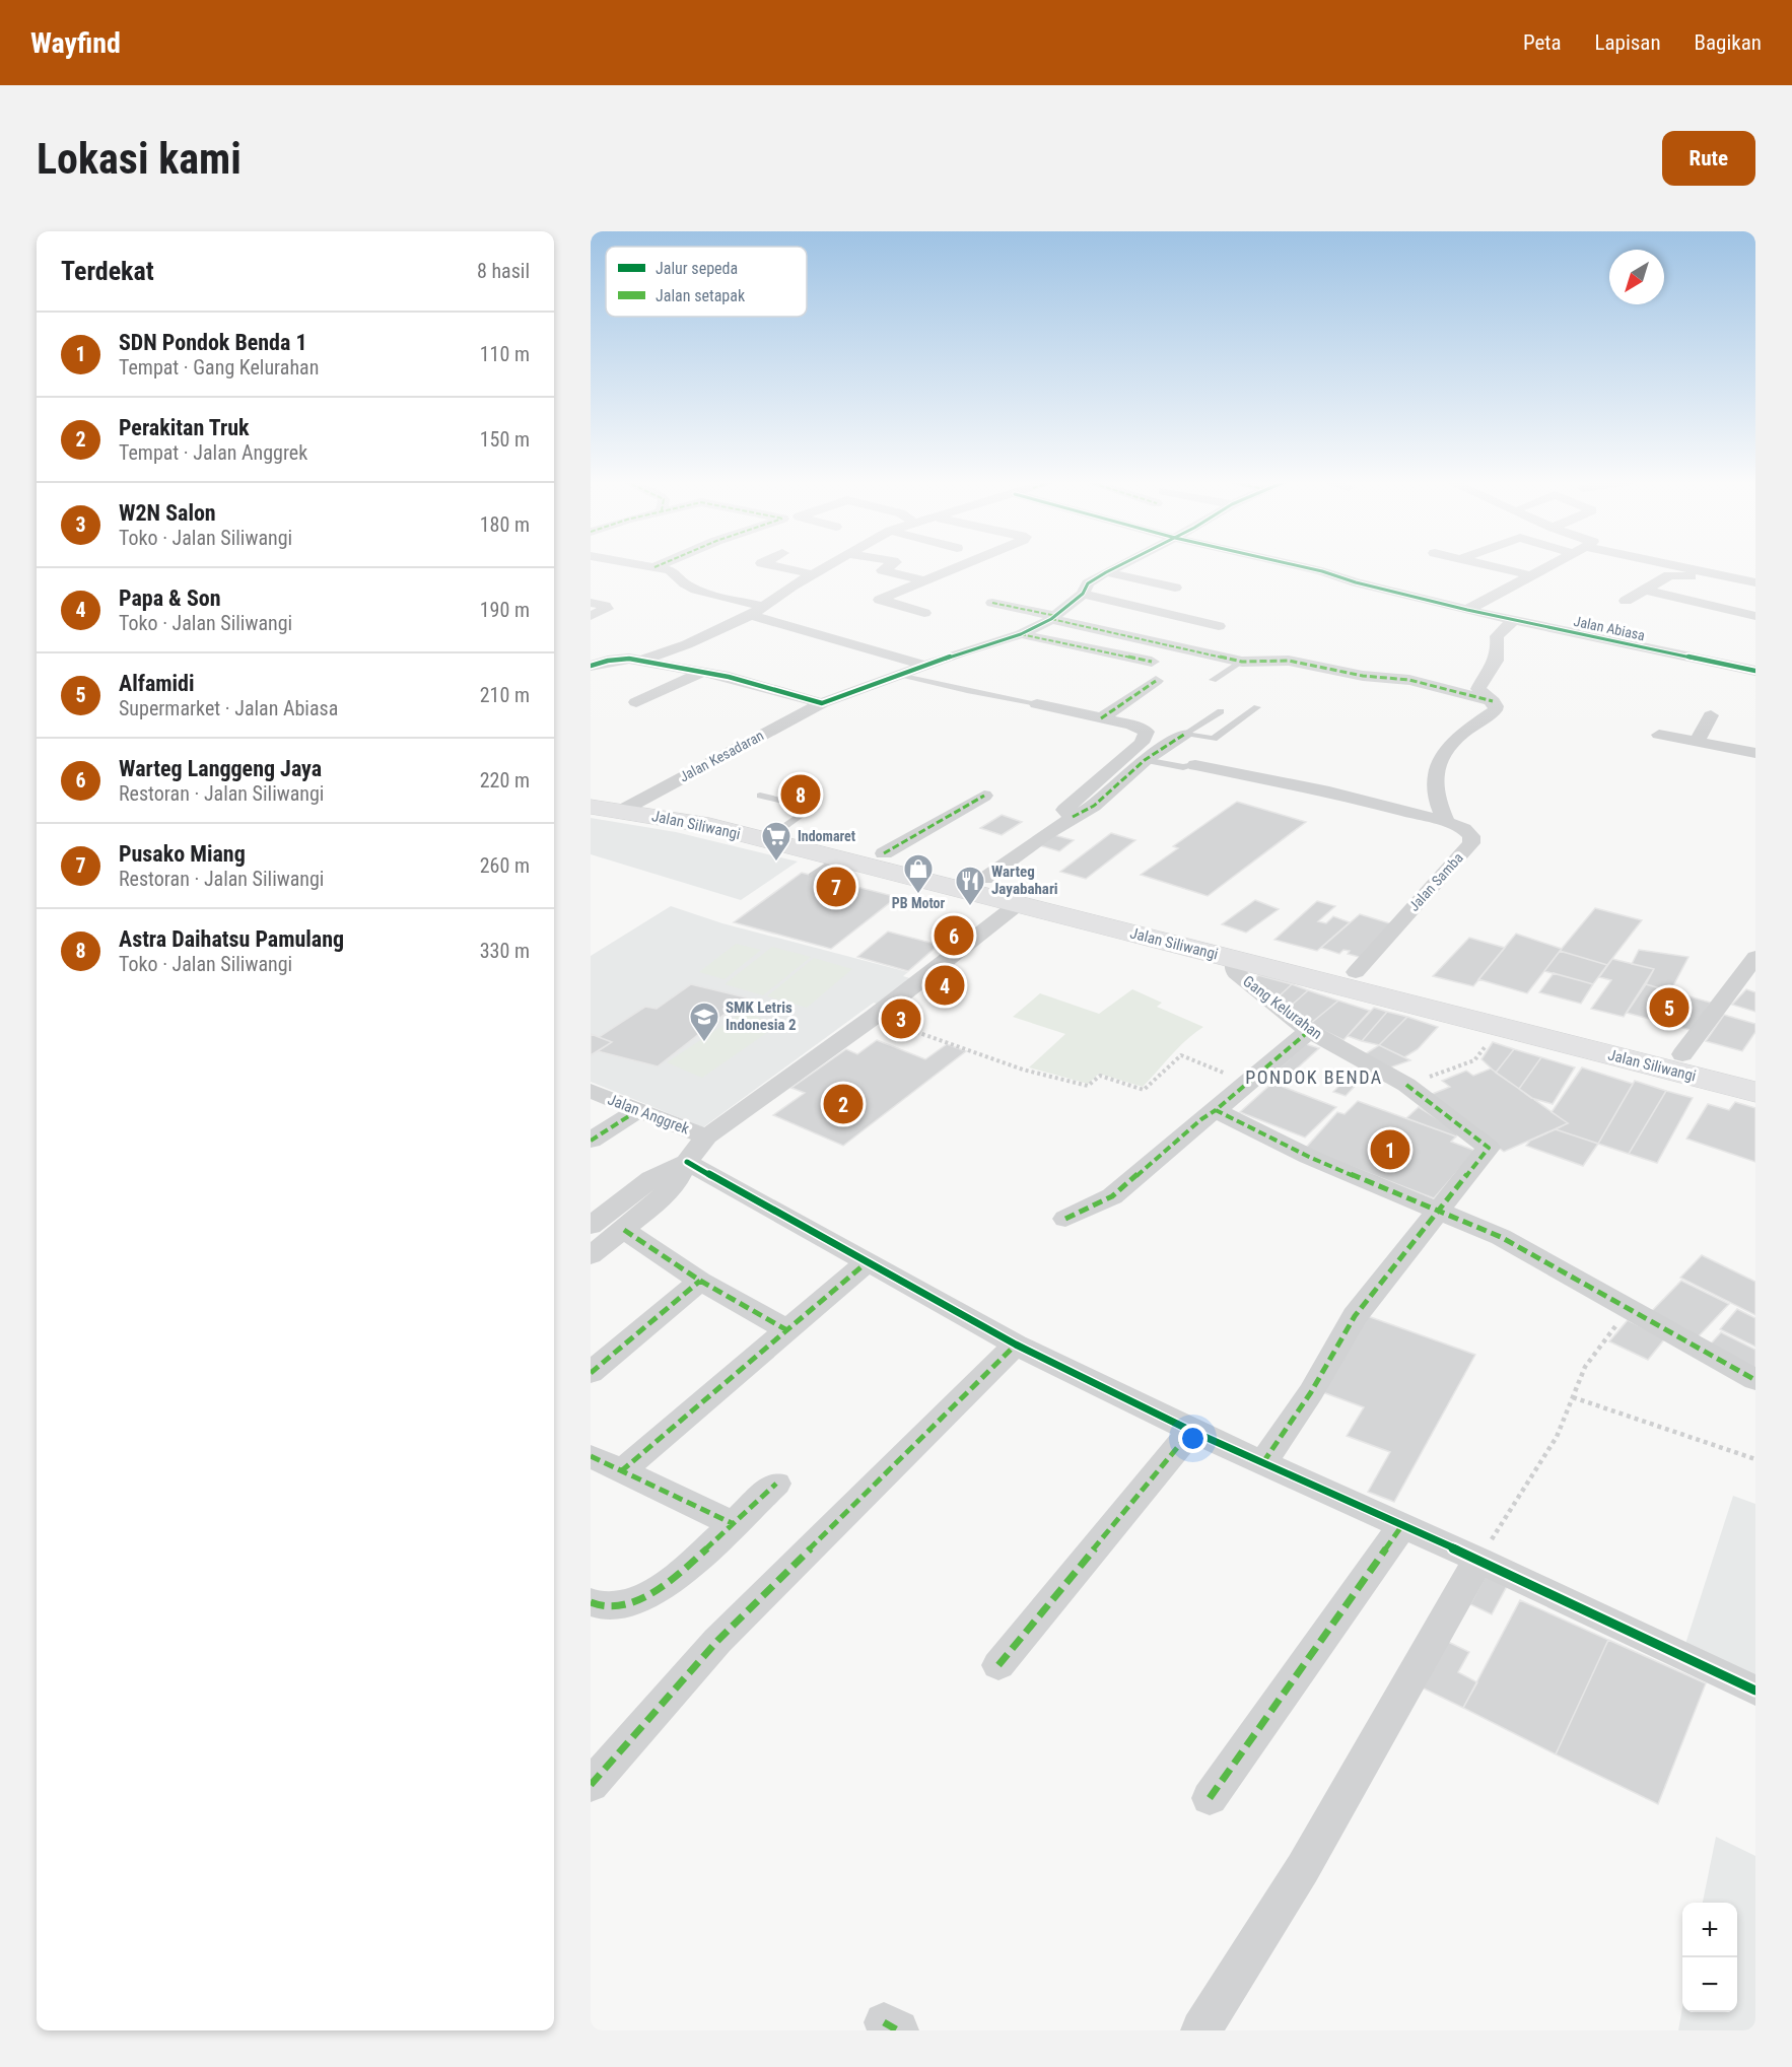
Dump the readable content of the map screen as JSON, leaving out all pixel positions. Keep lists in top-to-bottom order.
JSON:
{
  "streets": {
    "main road": ["Jalan Siliwangi"],
    "street": [
      "Jalan Abiasa",
      "Jalan Kesadaran",
      "Jalan Samba",
      "Gang Kelurahan",
      "Jalan Anggrek"
    ]
  },
  "crossings": [
    ["Jalan Kesadaran", "Jalan Siliwangi"],
    ["Jalan Siliwangi", "Jalan Samba"],
    ["Jalan Siliwangi", "Gang Kelurahan"]
  ],
  "districts": ["PONDOK BENDA"],
  "places": {
    "supermarket": ["Indomaret"],
    "shop": ["PB Motor"],
    "restaurant": ["Warteg Jayabahari"],
    "school or university": ["SMK Letris Indonesia 2"]
  },
  "legend": ["Jalur sepeda", "Jalan setapak"],
  "north": "bottom left",
  "page": {
    "header": "Wayfind",
    "nav": ["Peta", "Lapisan", "Bagikan"],
    "buttons": "Rute",
    "title": "Lokasi kami",
    "heading": ["Terdekat", "8 hasil"],
    "list": [
      {
        "mark": "1",
        "name": "SDN Pondok Benda 1",
        "note": "Tempat · Gang Kelurahan",
        "value": "110 m"
      },
      {
        "mark": "2",
        "name": "Perakitan Truk",
        "note": "Tempat · Jalan Anggrek",
        "value": "150 m"
      },
      {
        "mark": "3",
        "name": "W2N Salon",
        "note": "Toko · Jalan Siliwangi",
        "value": "180 m"
      },
      {
        "mark": "4",
        "name": "Papa & Son",
        "note": "Toko · Jalan Siliwangi",
        "value": "190 m"
      },
      {
        "mark": "5",
        "name": "Alfamidi",
        "note": "Supermarket · Jalan Abiasa",
        "value": "210 m"
      },
      {
        "mark": "6",
        "name": "Warteg Langgeng Jaya",
        "note": "Restoran · Jalan Siliwangi",
        "value": "220 m"
      },
      {
        "mark": "7",
        "name": "Pusako Miang",
        "note": "Restoran · Jalan Siliwangi",
        "value": "260 m"
      },
      {
        "mark": "8",
        "name": "Astra Daihatsu Pamulang",
        "note": "Toko · Jalan Siliwangi",
        "value": "330 m"
      }
    ],
    "pins": [
      "8",
      "7",
      "6",
      "4",
      "5",
      "3",
      "2",
      "1"
    ],
    "map_buttons": ["+", "−"]
  }
}
